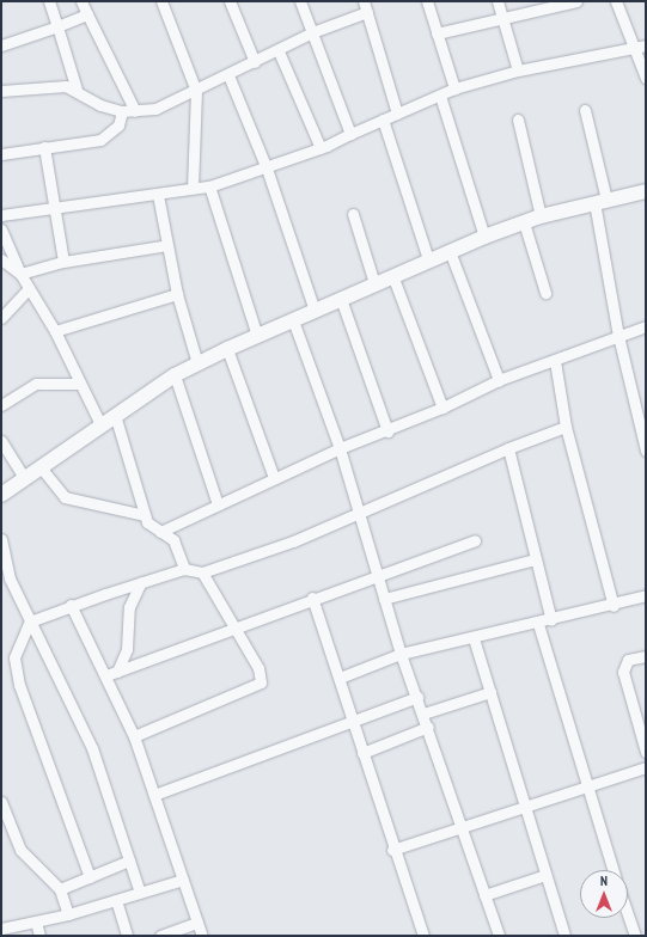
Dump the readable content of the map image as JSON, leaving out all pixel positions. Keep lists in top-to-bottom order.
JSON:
{
  "north": "top"
}
